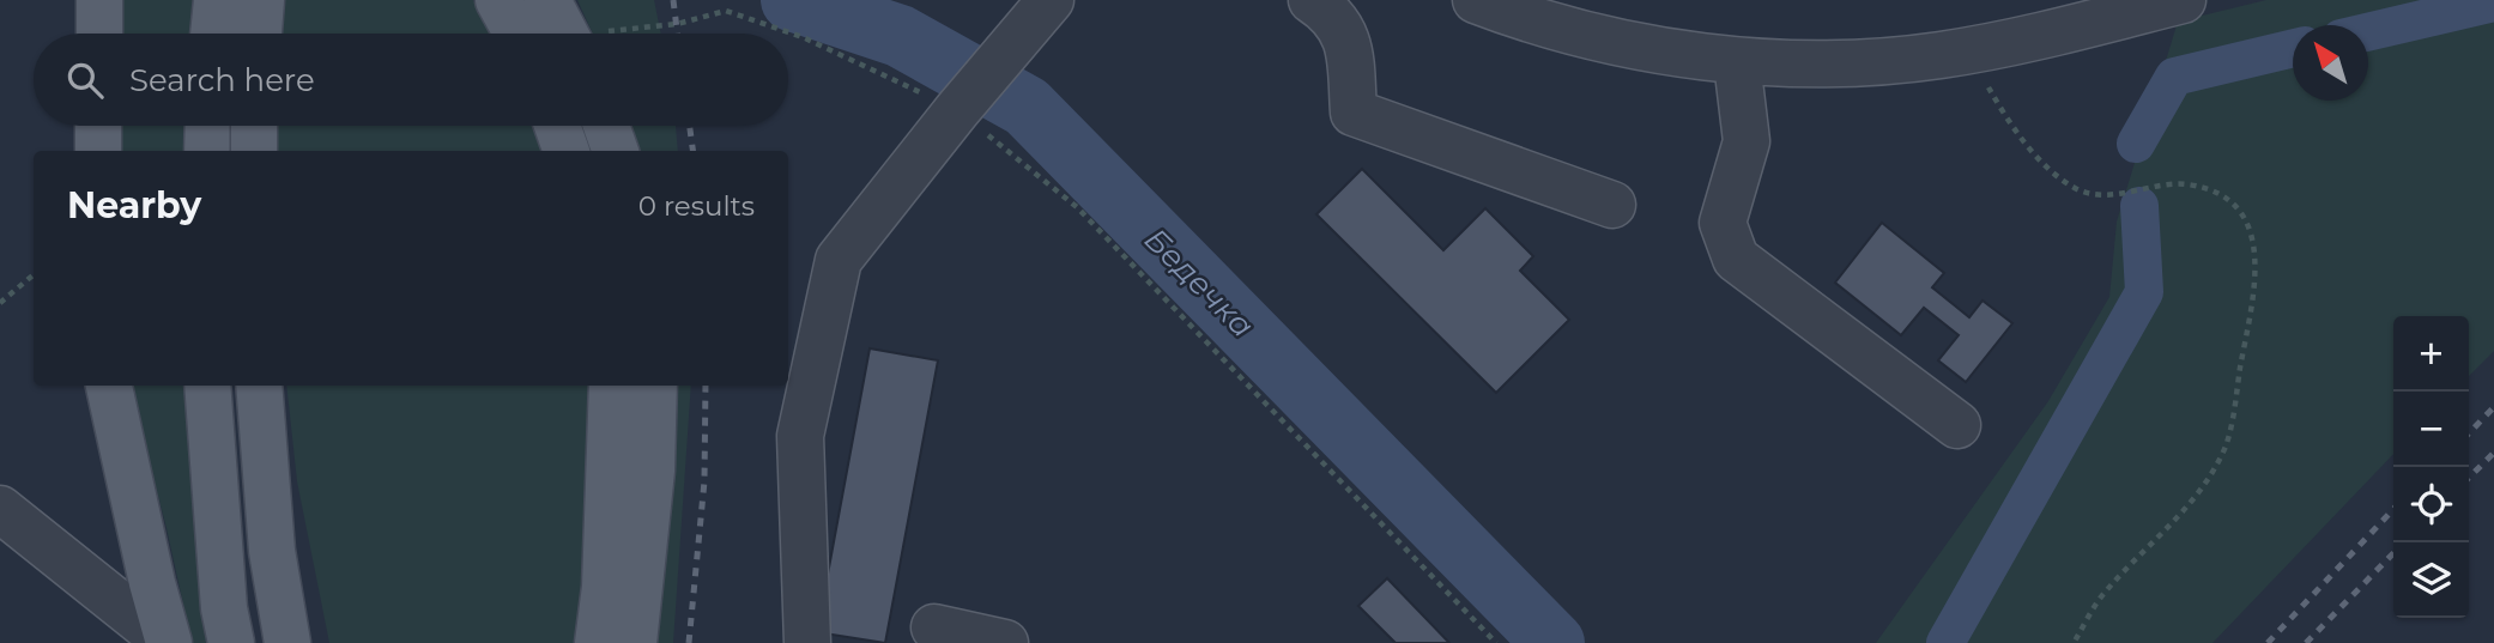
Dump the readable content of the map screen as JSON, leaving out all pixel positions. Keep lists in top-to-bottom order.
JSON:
{
  "water": ["Бедечка"],
  "north": "top left",
  "page": {
    "search": "Search here",
    "heading": ["Nearby", "0 results"],
    "map_buttons": ["+", "−"]
  }
}
